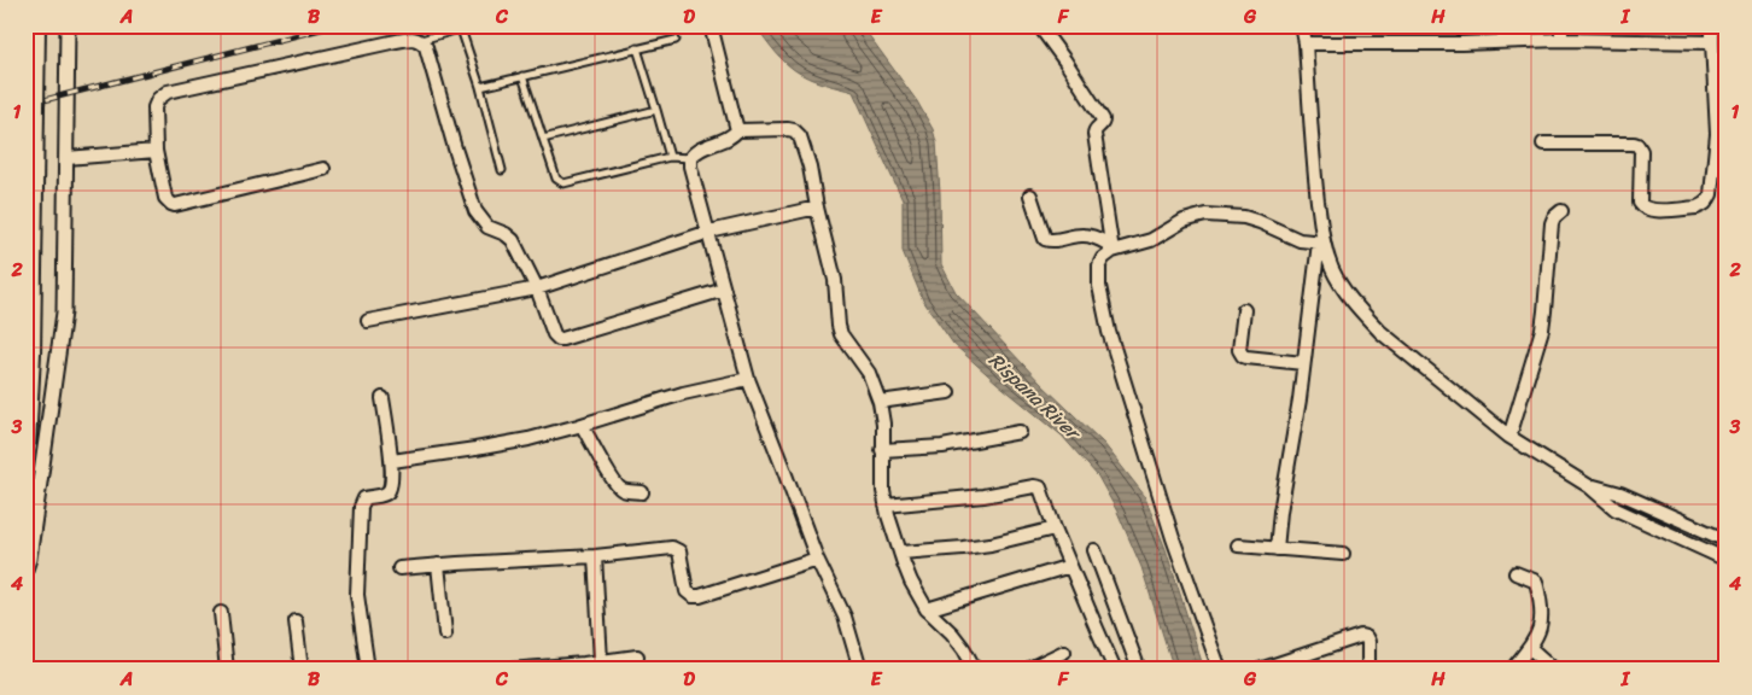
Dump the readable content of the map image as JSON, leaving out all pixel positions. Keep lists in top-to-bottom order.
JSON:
{
  "water": ["Rispana River"],
  "grid": {
    "columns": [
      "A",
      "B",
      "C",
      "D",
      "E",
      "F",
      "G",
      "H",
      "I"
    ],
    "rows": [
      "1",
      "2",
      "3",
      "4"
    ]
  }
}
